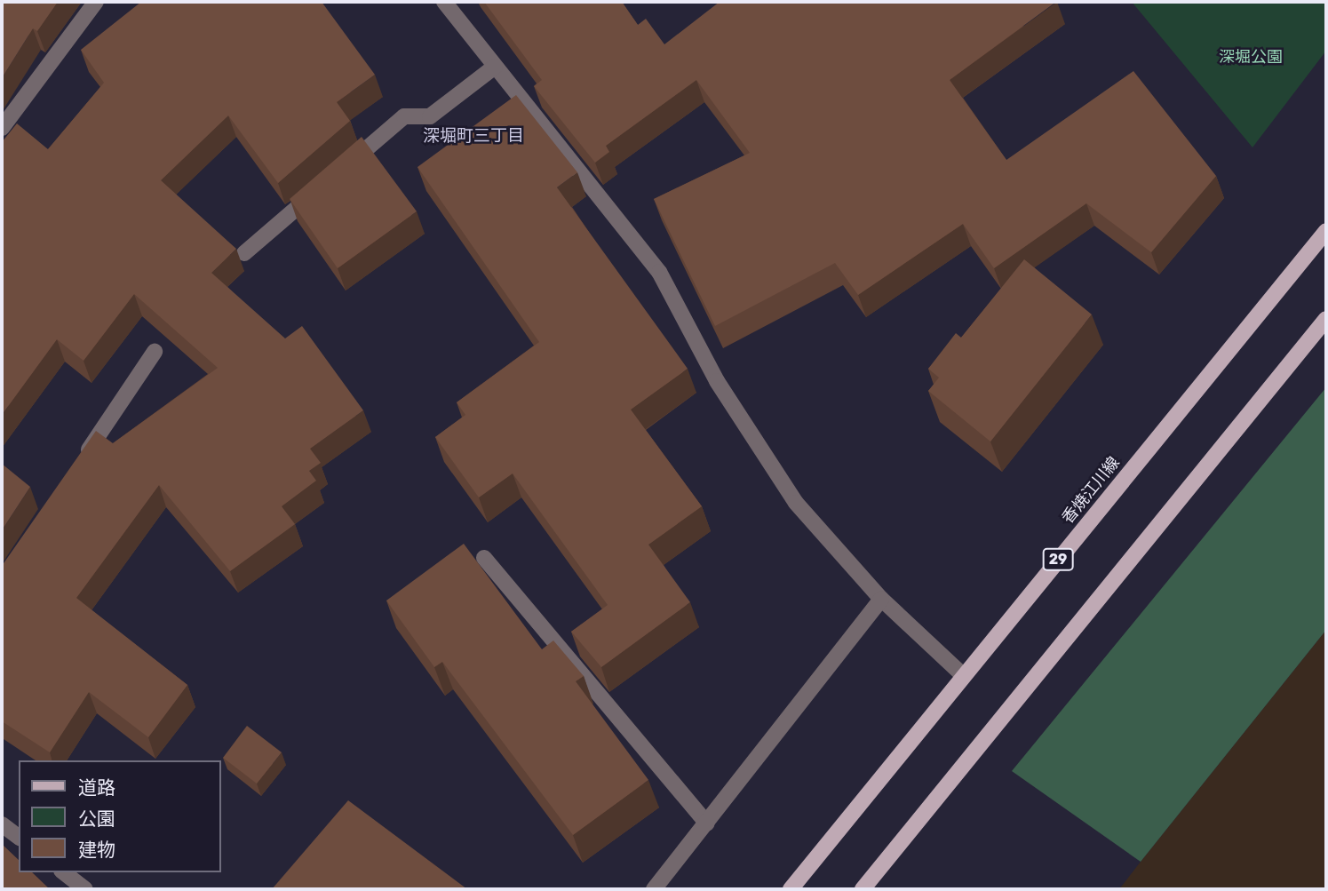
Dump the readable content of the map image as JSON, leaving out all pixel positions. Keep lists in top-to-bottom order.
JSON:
{
  "streets": {
    "main road": ["香焼江川線", "29"]
  },
  "districts": ["深堀町三丁目"],
  "parks": ["深堀公園"],
  "legend": ["道路", "公園", "建物"]
}
